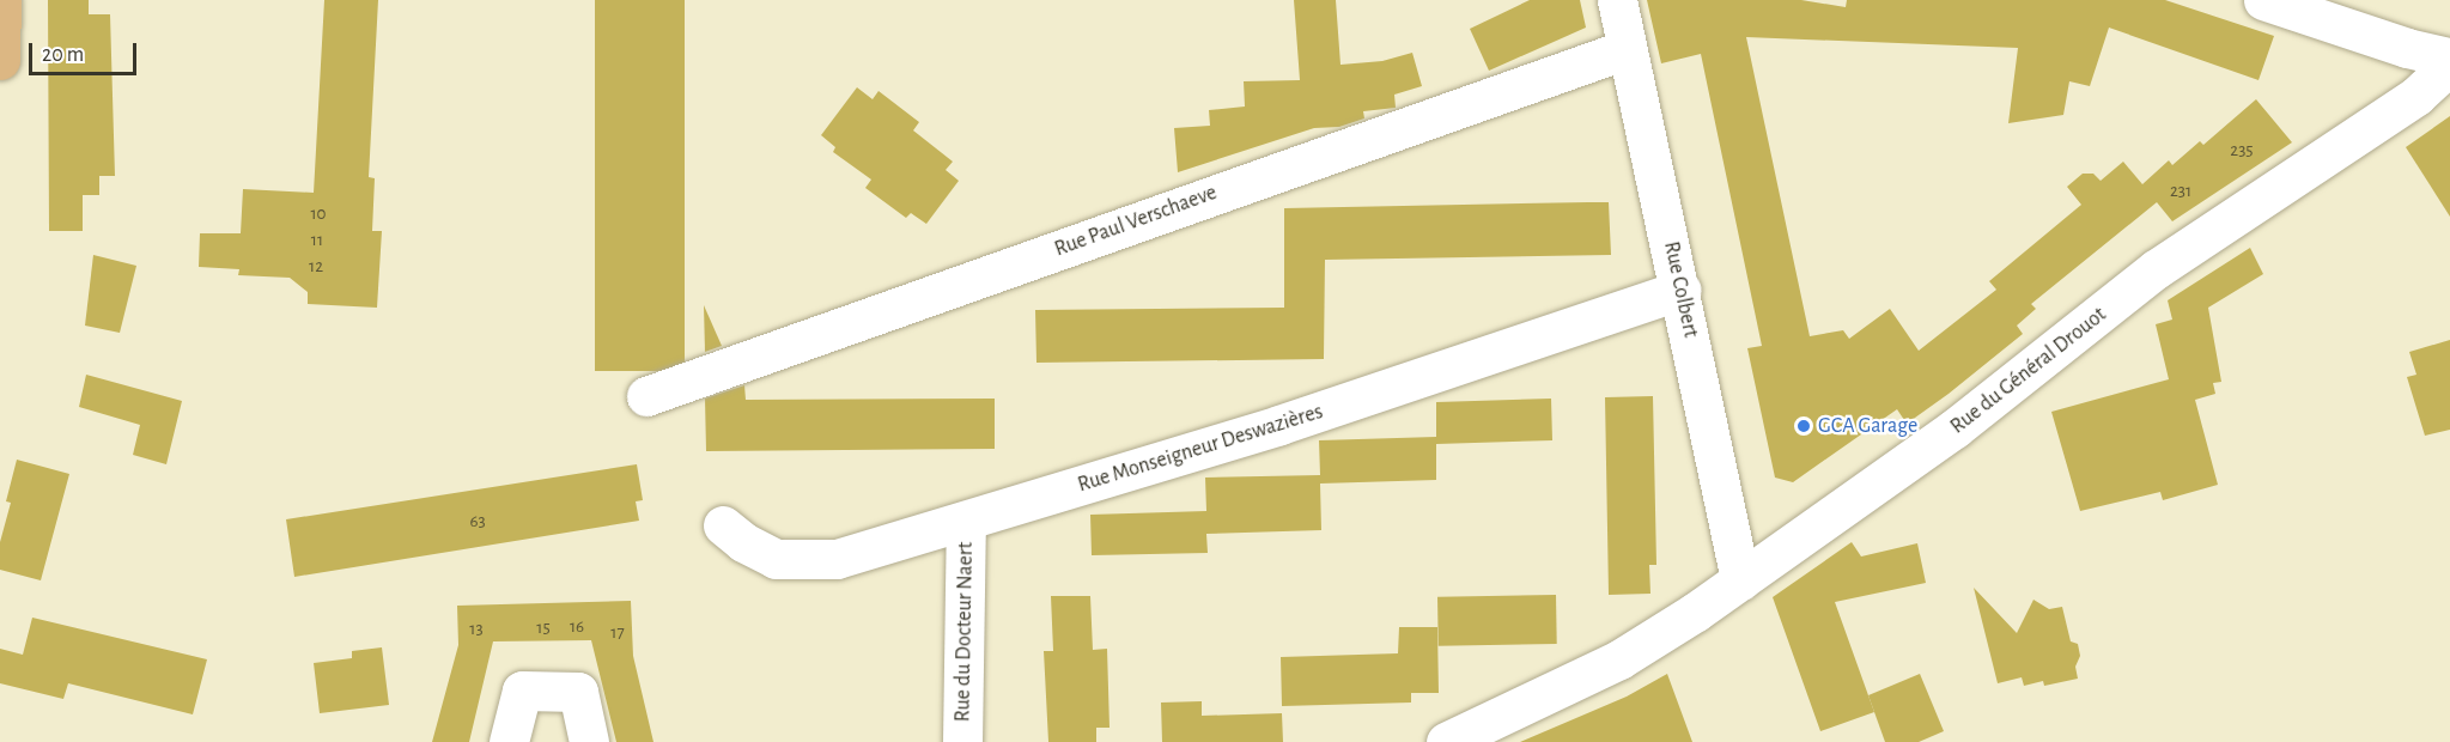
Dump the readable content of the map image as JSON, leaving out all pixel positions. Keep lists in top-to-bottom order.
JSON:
{
  "streets": {
    "street": [
      "Rue Paul Verschaeve",
      "Rue Colbert",
      "Rue du Général Drouot",
      "Rue Monseigneur Deswazières",
      "Rue du Docteur Naert"
    ]
  },
  "crossings": [
    ["Rue Paul Verschaeve", "Rue Colbert"],
    ["Rue Colbert", "Rue du Général Drouot"],
    ["Rue Colbert", "Rue Monseigneur Deswazières"],
    ["Rue Monseigneur Deswazières", "Rue du Docteur Naert"]
  ],
  "places": ["GCA Garage"],
  "house_numbers": [
    "235",
    "231",
    "10",
    "11",
    "12",
    "63",
    "16",
    "15",
    "13",
    "17"
  ],
  "scale_bar": "20 m"
}
